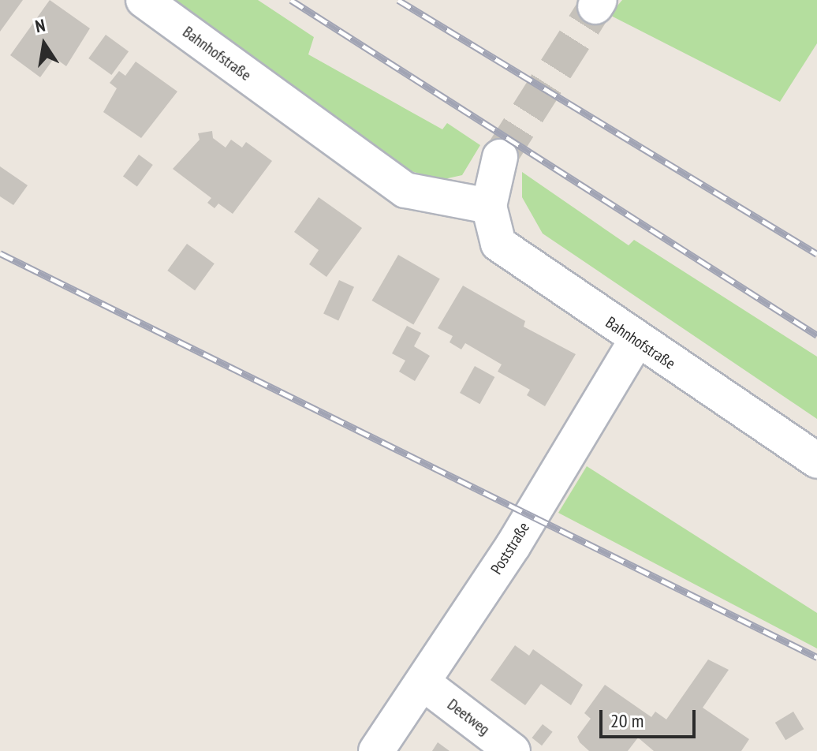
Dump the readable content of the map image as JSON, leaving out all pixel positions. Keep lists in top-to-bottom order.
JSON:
{
  "streets": {
    "street": ["Bahnhofstraße", "Poststraße", "Deetweg"]
  },
  "crossings": [
    ["Bahnhofstraße", "Poststraße"],
    ["Poststraße", "Deetweg"]
  ],
  "scale_bar": "20 m",
  "north": "top"
}
